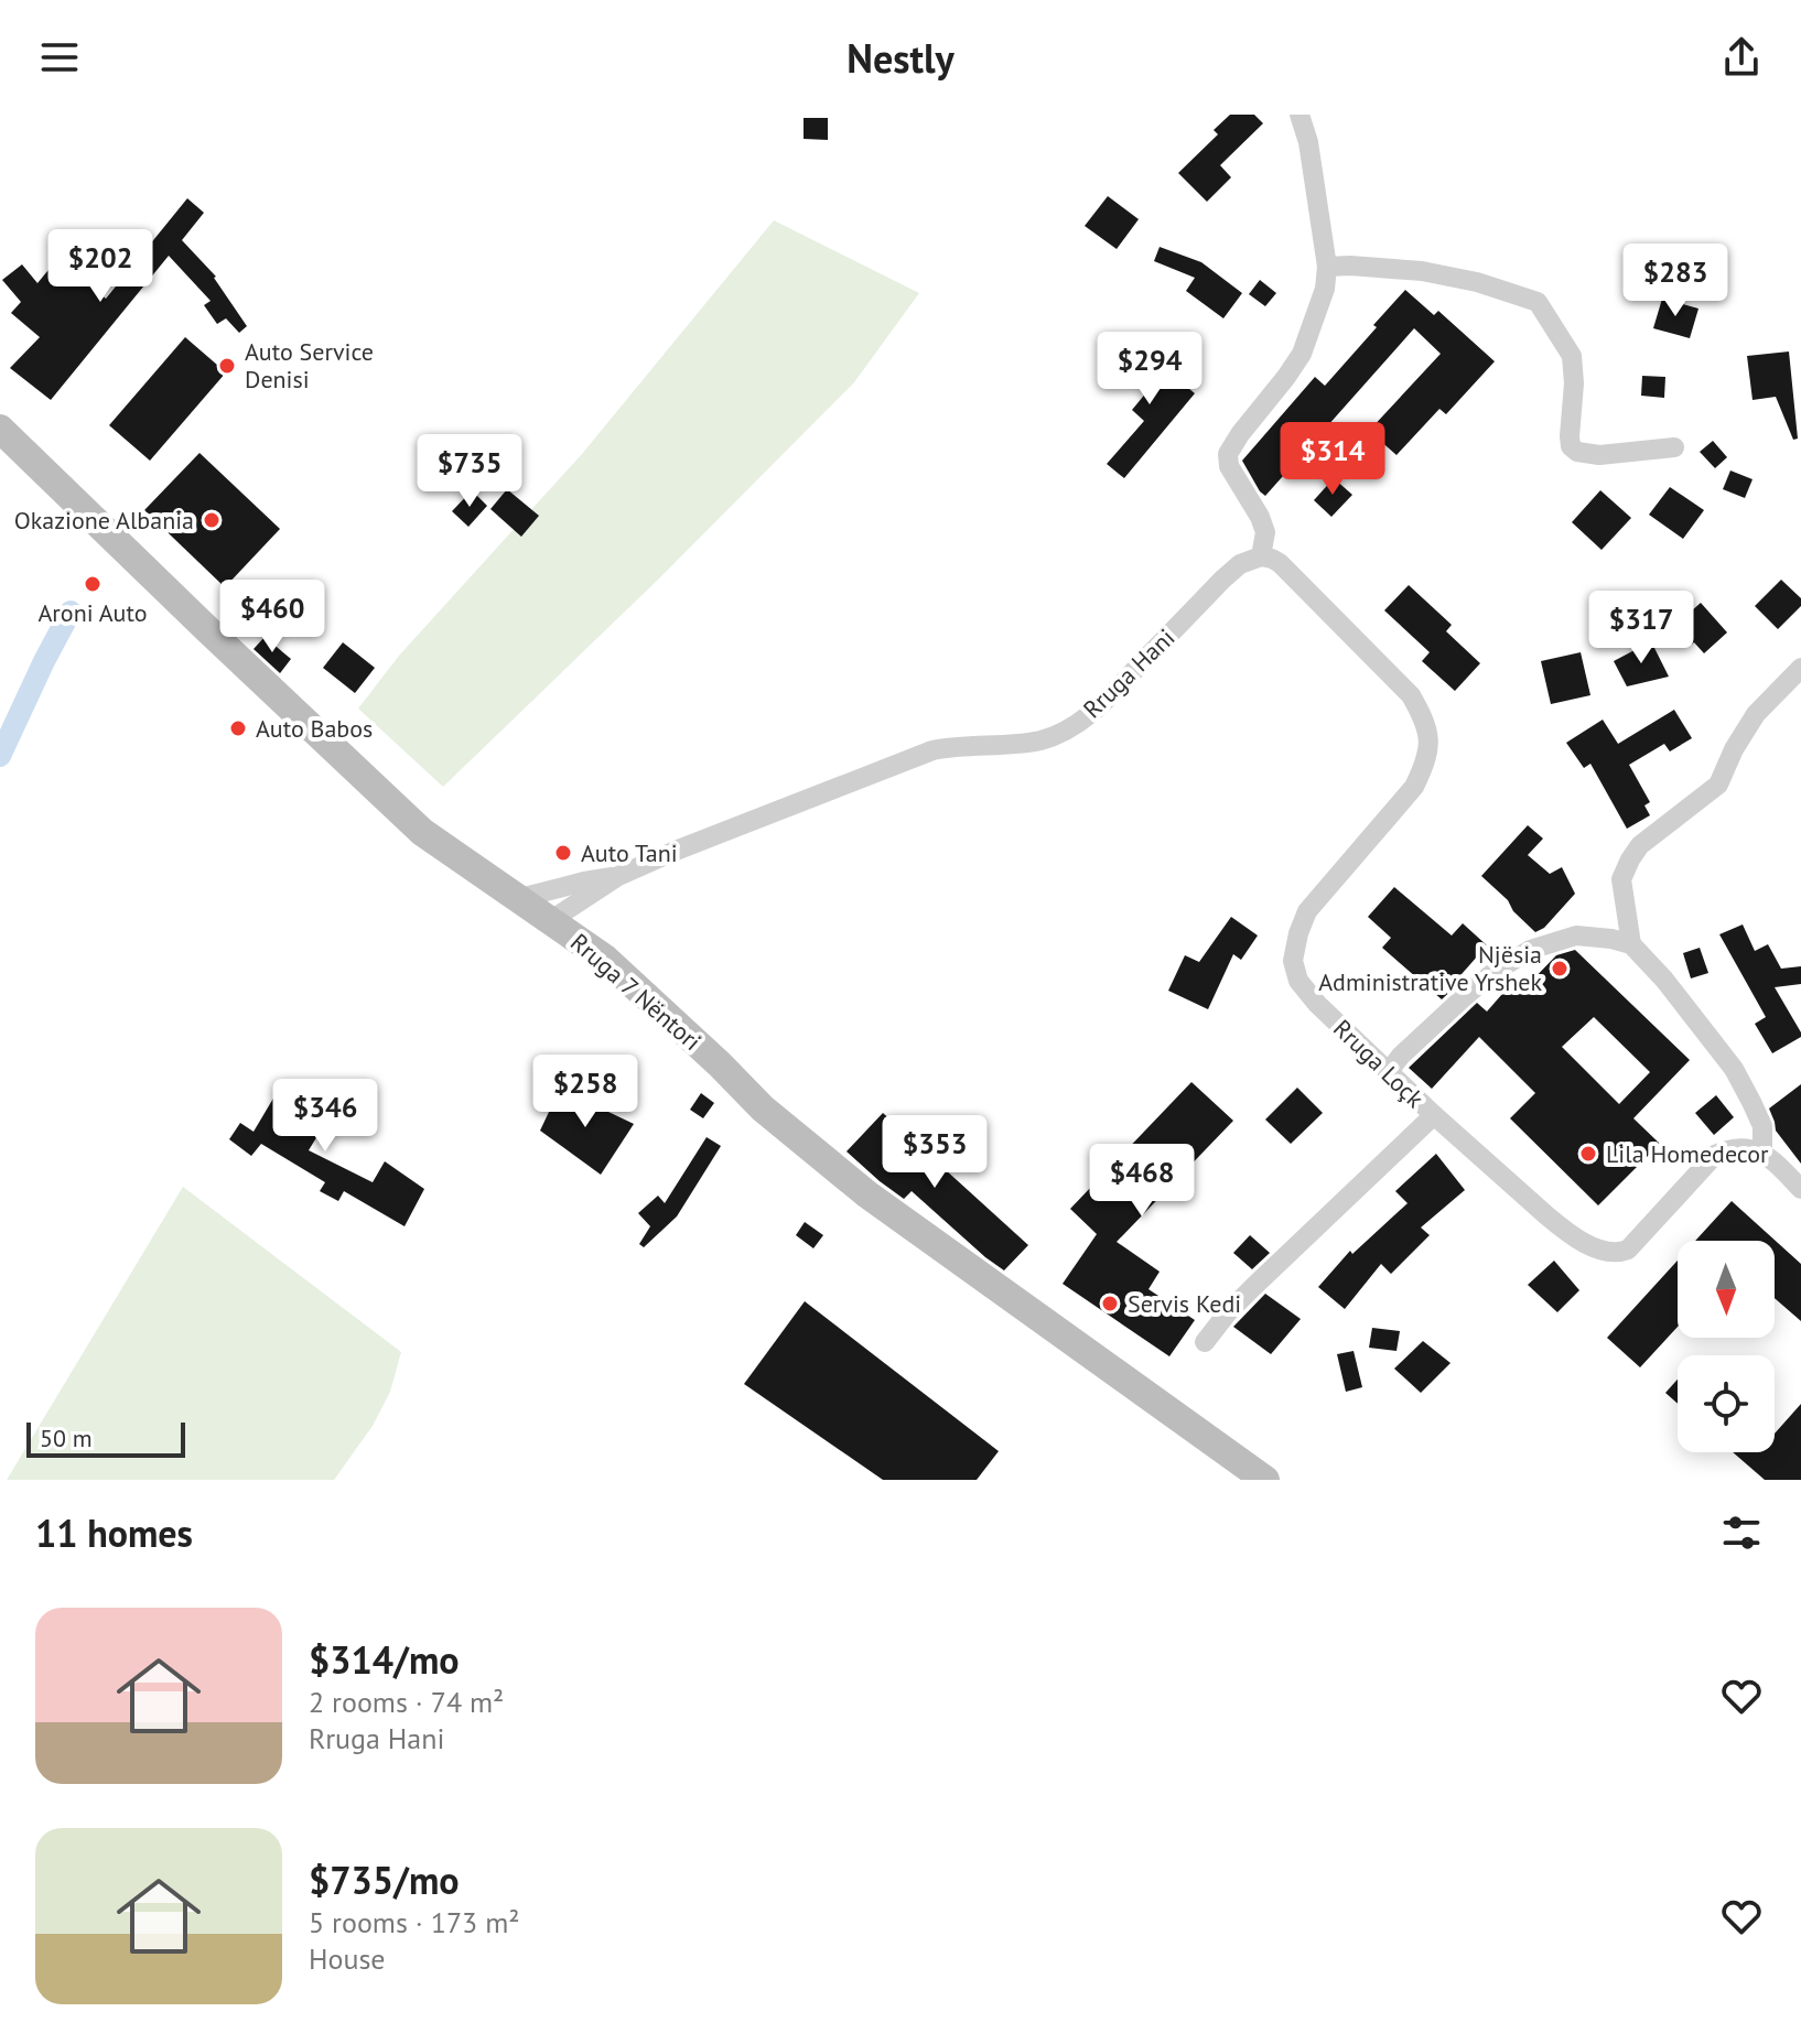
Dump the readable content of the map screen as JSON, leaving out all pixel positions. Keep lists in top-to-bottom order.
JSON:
{
  "streets": {
    "main road": ["Rruga 7 Nëntori"],
    "street": ["Rruga Hani", "Rruga Loçk"]
  },
  "crossings": [
    ["Rruga Hani", "Rruga 7 Nëntori"],
    ["Rruga Hani", "Rruga Loçk"]
  ],
  "places": [
    "Auto Service Denisi",
    "Okazione Albania",
    "Aroni Auto",
    "Auto Babos",
    "Auto Tani",
    "Njësia Administrative Yrshek",
    "Lila Homedecor",
    "Servis Kedi"
  ],
  "scale_bar": "50 m",
  "north": "bottom",
  "page": {
    "header": "Nestly",
    "price": [
      "$202",
      "$283",
      "$294",
      "$314",
      "$735",
      "$460",
      "$317",
      "$258",
      "$346",
      "$353",
      "$468"
    ],
    "scale": "50 m",
    "heading": "11 homes",
    "list": [
      {
        "name": "$314/mo",
        "note": "2 rooms · 74 m² · Rruga Hani"
      },
      {
        "name": "$735/mo",
        "note": "5 rooms · 173 m² · House"
      }
    ]
  }
}
